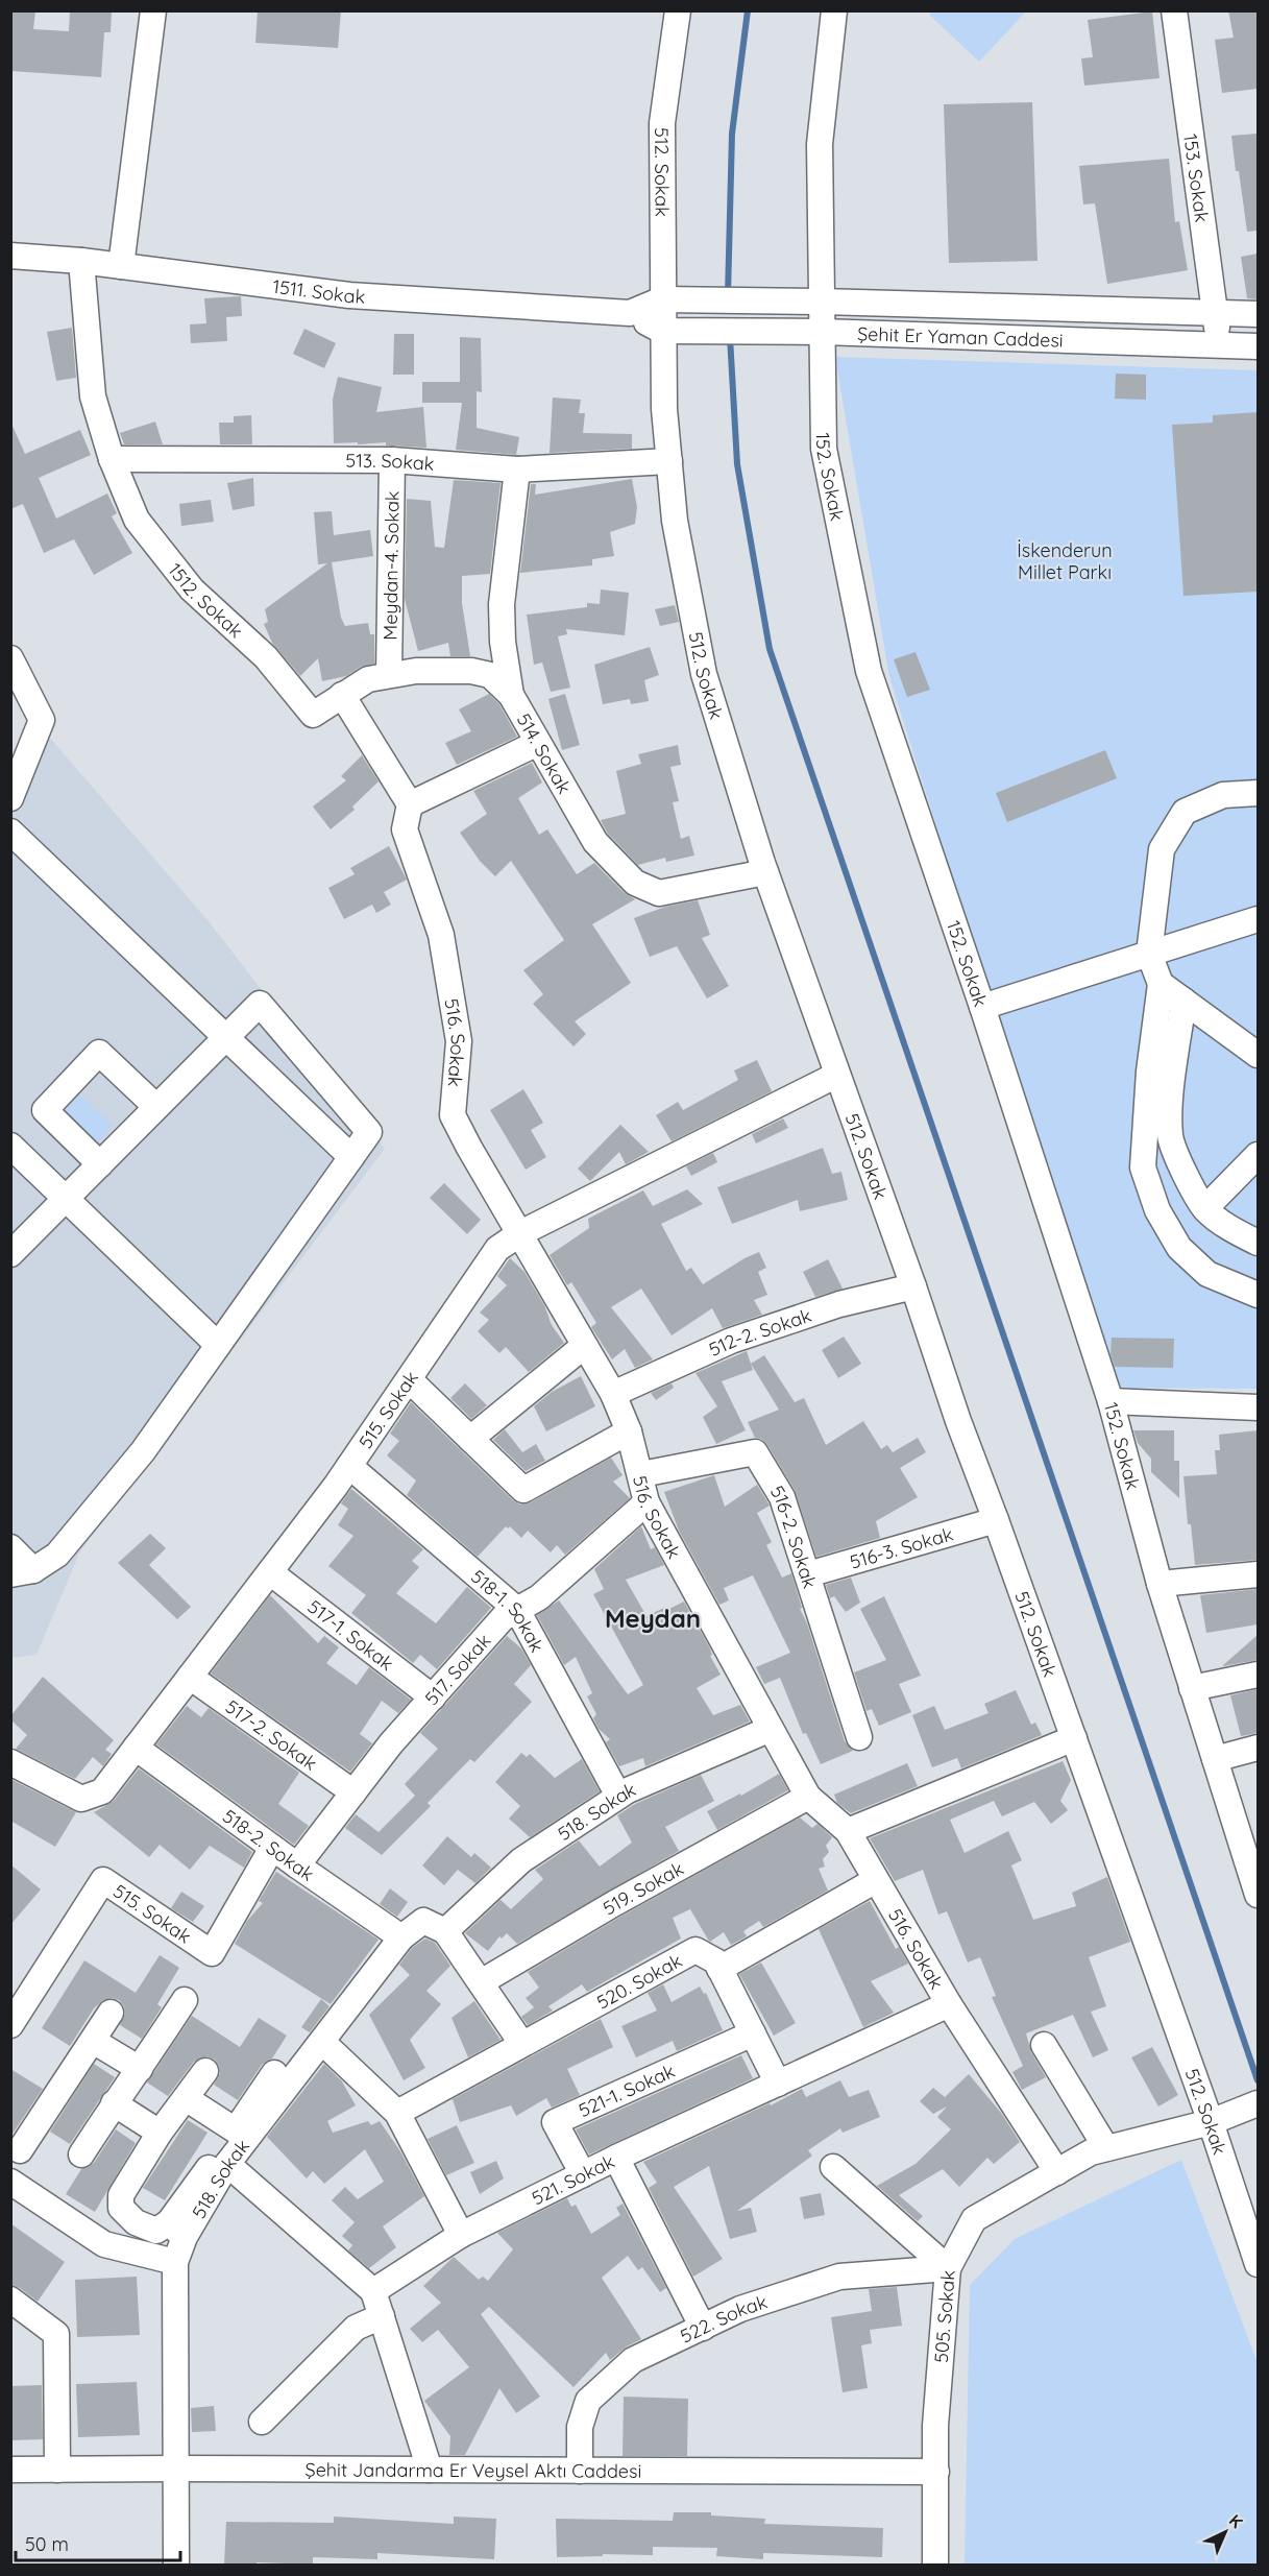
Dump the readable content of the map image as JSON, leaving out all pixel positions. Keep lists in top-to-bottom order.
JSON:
{
  "streets": {
    "street": [
      "512. Sokak",
      "153. Sokak",
      "1511. Sokak",
      "Şehit Er Yaman Caddesi",
      "513. Sokak",
      "152. Sokak",
      "Meydan-4. Sokak",
      "1512. Sokak",
      "514. Sokak",
      "516. Sokak",
      "512-2. Sokak",
      "515. Sokak",
      "516-2. Sokak",
      "516-3. Sokak",
      "518-1. Sokak",
      "517-1. Sokak",
      "517. Sokak",
      "517-2. Sokak",
      "518. Sokak",
      "518-2. Sokak",
      "519. Sokak",
      "520. Sokak",
      "521-1. Sokak",
      "521. Sokak",
      "505. Sokak",
      "522. Sokak",
      "Şehit Jandarma Er Veysel Aktı Caddesi"
    ]
  },
  "crossings": [
    ["512. Sokak", "1511. Sokak"],
    ["512. Sokak", "Şehit Er Yaman Caddesi"],
    ["512. Sokak", "513. Sokak"],
    ["512. Sokak", "514. Sokak"],
    ["512. Sokak", "512-2. Sokak"],
    ["512. Sokak", "515. Sokak"],
    ["512. Sokak", "516-3. Sokak"],
    ["512. Sokak", "505. Sokak"],
    ["153. Sokak", "Şehit Er Yaman Caddesi"],
    ["1511. Sokak", "Şehit Er Yaman Caddesi"],
    ["1511. Sokak", "1512. Sokak"],
    ["Şehit Er Yaman Caddesi", "152. Sokak"],
    ["513. Sokak", "Meydan-4. Sokak"],
    ["513. Sokak", "1512. Sokak"],
    ["513. Sokak", "514. Sokak"],
    ["Meydan-4. Sokak", "1512. Sokak"],
    ["1512. Sokak", "514. Sokak"],
    ["516. Sokak", "512-2. Sokak"],
    ["516. Sokak", "515. Sokak"],
    ["516. Sokak", "516-2. Sokak"],
    ["516. Sokak", "517. Sokak"],
    ["516. Sokak", "518. Sokak"],
    ["516. Sokak", "519. Sokak"],
    ["516. Sokak", "521. Sokak"],
    ["516. Sokak", "505. Sokak"],
    ["515. Sokak", "518-1. Sokak"],
    ["515. Sokak", "517-1. Sokak"],
    ["515. Sokak", "517-2. Sokak"],
    ["515. Sokak", "518-2. Sokak"],
    ["516-2. Sokak", "516-3. Sokak"],
    ["518-1. Sokak", "517. Sokak"],
    ["518-1. Sokak", "518. Sokak"],
    ["517-1. Sokak", "517. Sokak"],
    ["517. Sokak", "517-2. Sokak"],
    ["517. Sokak", "518-2. Sokak"],
    ["518. Sokak", "518-2. Sokak"],
    ["518. Sokak", "Şehit Jandarma Er Veysel Aktı Caddesi"],
    ["521-1. Sokak", "521. Sokak"],
    ["505. Sokak", "522. Sokak"],
    ["505. Sokak", "Şehit Jandarma Er Veysel Aktı Caddesi"],
    ["522. Sokak", "Şehit Jandarma Er Veysel Aktı Caddesi"]
  ],
  "districts": ["Meydan"],
  "parks": ["İskenderun Millet Parkı"],
  "scale_bar": "50 m",
  "north": "top right"
}
